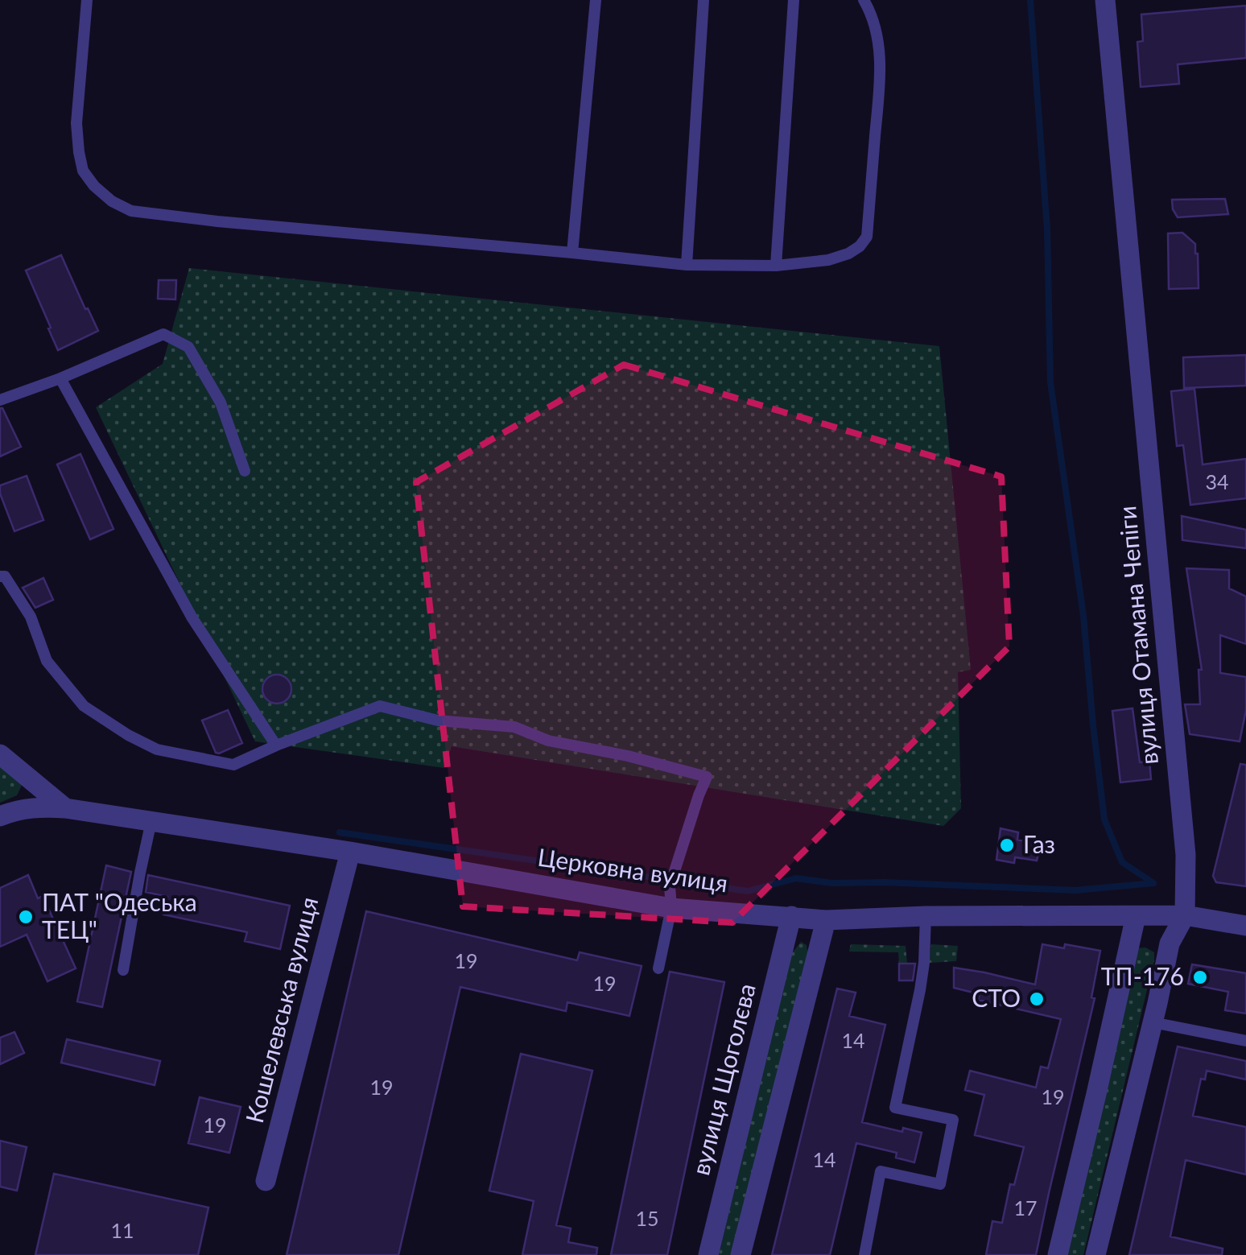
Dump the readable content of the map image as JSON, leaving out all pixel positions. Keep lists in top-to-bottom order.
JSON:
{
  "streets": {
    "street": [
      "вулиця Отамана Чепіги",
      "Церковна вулиця",
      "Кошелевська вулиця",
      "вулиця Щоголєва"
    ]
  },
  "crossings": [
    ["вулиця Отамана Чепіги", "Церковна вулиця"],
    ["Церковна вулиця", "Кошелевська вулиця"],
    ["Церковна вулиця", "вулиця Щоголєва"]
  ],
  "places": [
    "Газ",
    "ПАТ \"Одеська ТЕЦ\"",
    "ТП-176",
    "СТО"
  ],
  "house_numbers": [
    "34",
    "19",
    "19",
    "14",
    "19",
    "19",
    "19",
    "14",
    "17",
    "15",
    "11"
  ]
}
